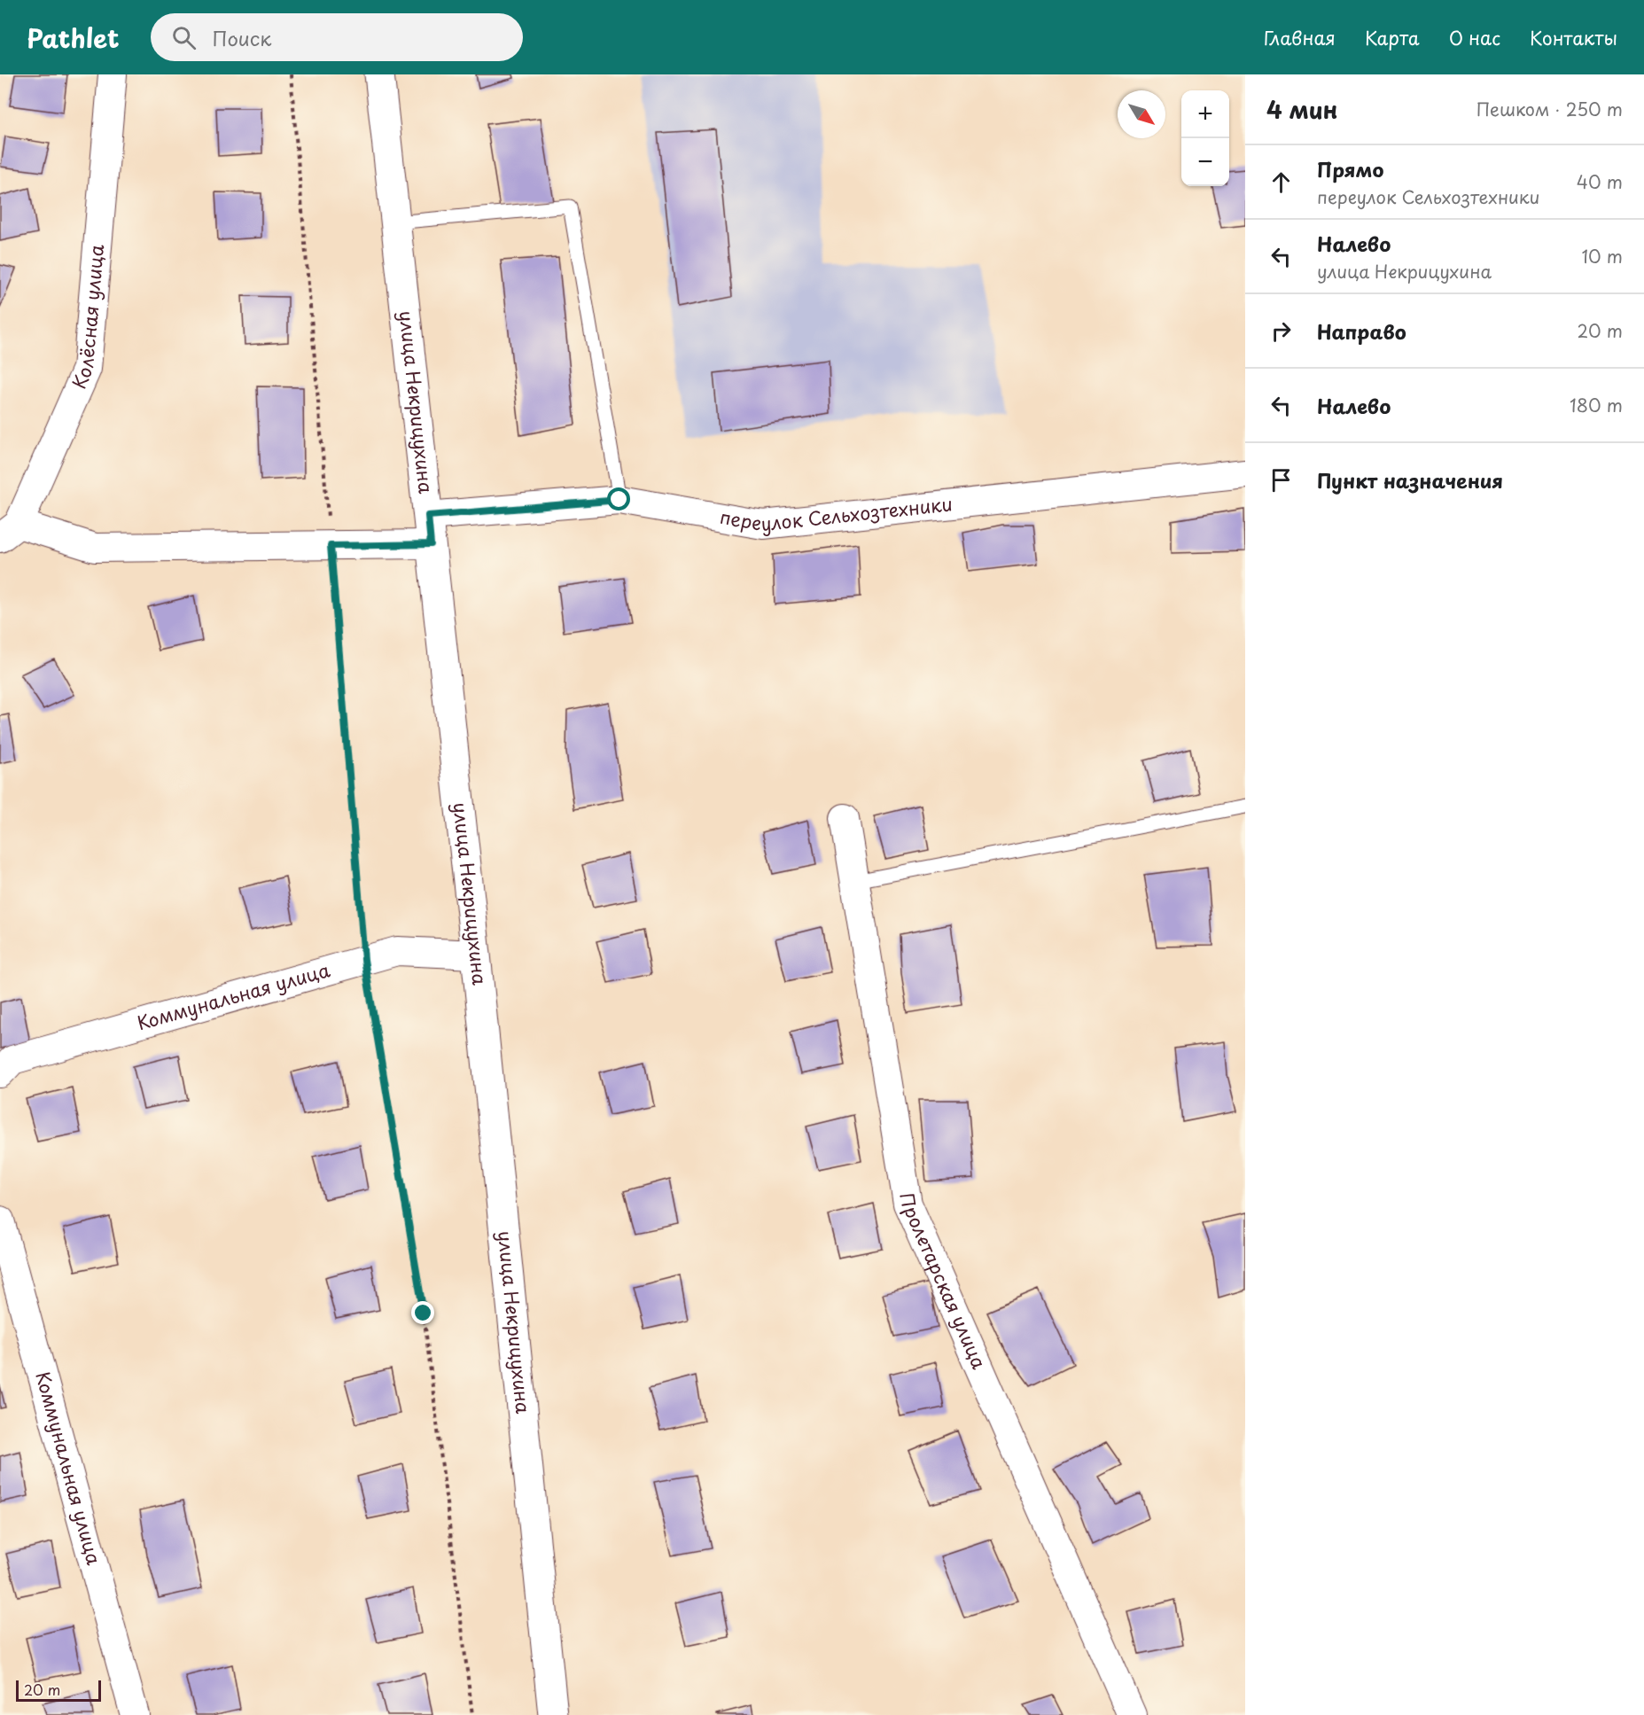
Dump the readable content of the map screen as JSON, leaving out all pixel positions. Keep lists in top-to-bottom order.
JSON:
{
  "streets": {
    "street": [
      "Колёсная улица",
      "улица Некрицухина",
      "переулок Сельхозтехники",
      "Коммунальная улица",
      "Пролетарская улица"
    ]
  },
  "crossings": [
    ["улица Некрицухина", "переулок Сельхозтехники"],
    ["улица Некрицухина", "Коммунальная улица"]
  ],
  "scale_bar": "20 m",
  "north": "bottom right",
  "page": {
    "header": "Pathlet",
    "search": "Поиск",
    "nav": [
      "Главная",
      "Карта",
      "О нас",
      "Контакты"
    ],
    "heading": ["4 мин", "Пешком · 250 m"],
    "map_buttons": ["+", "−"],
    "list": [
      ["Прямо", "переулок Сельхозтехники", "40 m"],
      ["Налево", "улица Некрицухина", "10 m"],
      ["Направо", "20 m"],
      ["Налево", "180 m"],
      "Пункт назначения"
    ],
    "scale": "20 m"
  }
}
